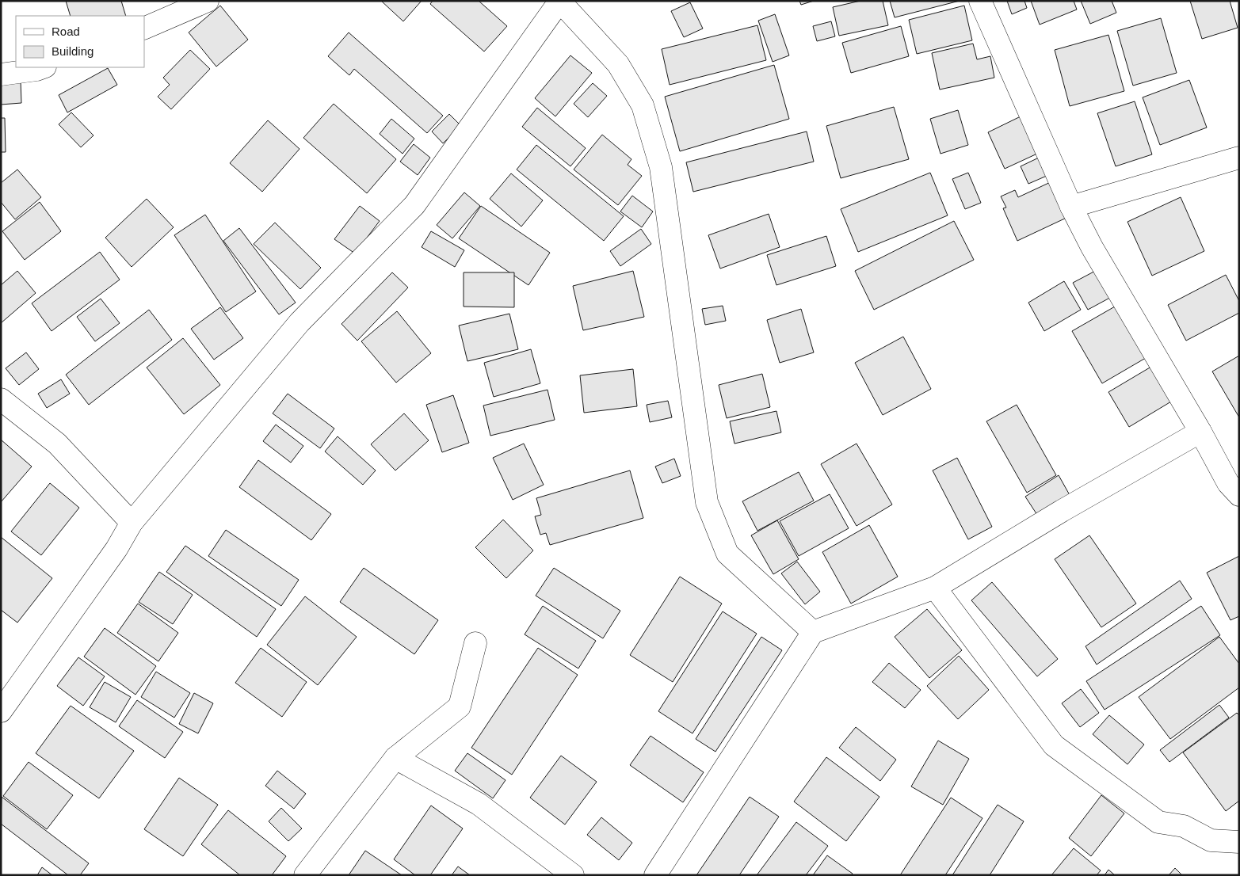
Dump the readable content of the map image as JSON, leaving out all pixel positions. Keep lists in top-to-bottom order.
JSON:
{
  "legend": ["Road", "Building"]
}
